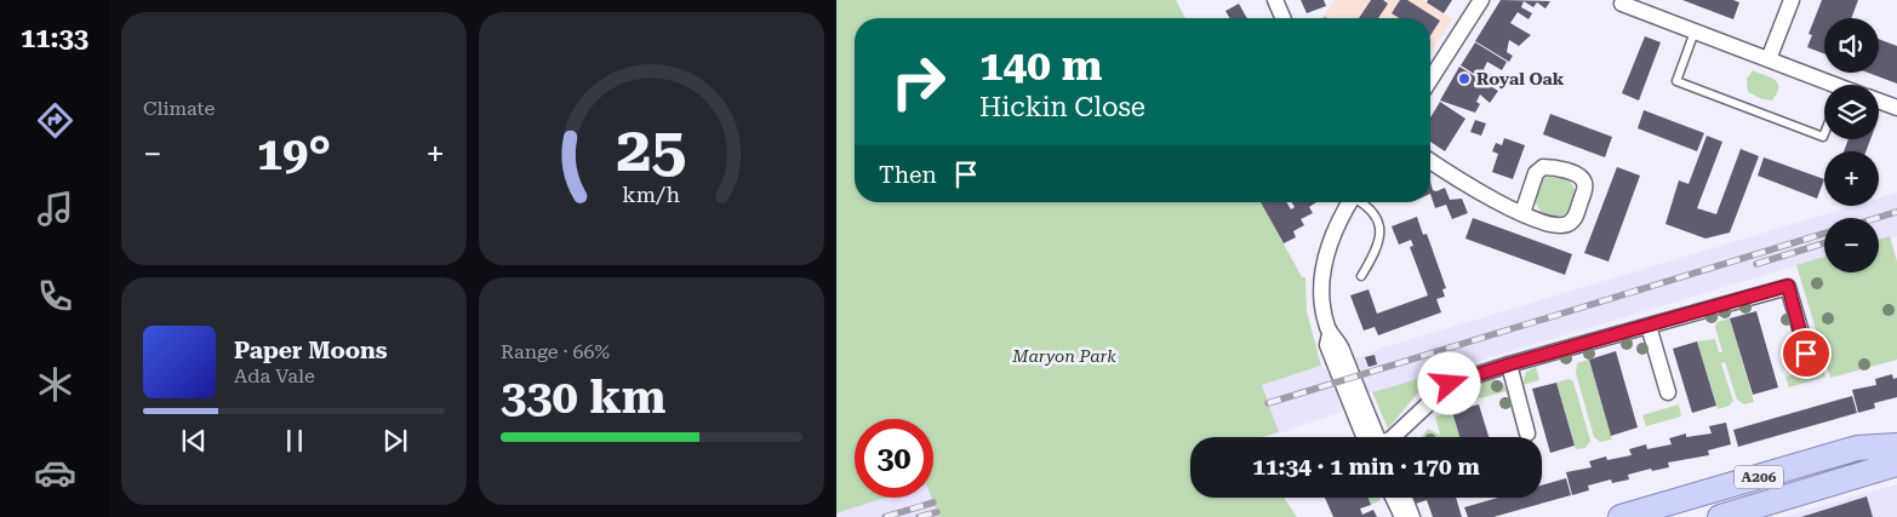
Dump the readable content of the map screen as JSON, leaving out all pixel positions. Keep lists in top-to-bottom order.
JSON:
{
  "streets": {
    "main road": ["A206"]
  },
  "parks": ["Maryon Park"],
  "places": ["Royal Oak"],
  "page": {
    "tabs": "11:33",
    "tile": [
      "Climate",
      ["Range · 66%", "330 km"]
    ],
    "map_buttons": ["+", "−"],
    "turn": ["140 m", "Hickin Close"],
    "heat": ["−", "19°", "+"],
    "then": "Then",
    "song": ["Paper Moons", "Ada Vale"],
    "limit": "30",
    "trip": "11:34 · 1 min · 170 m",
    "gauge": ["25", "km/h"]
  }
}
